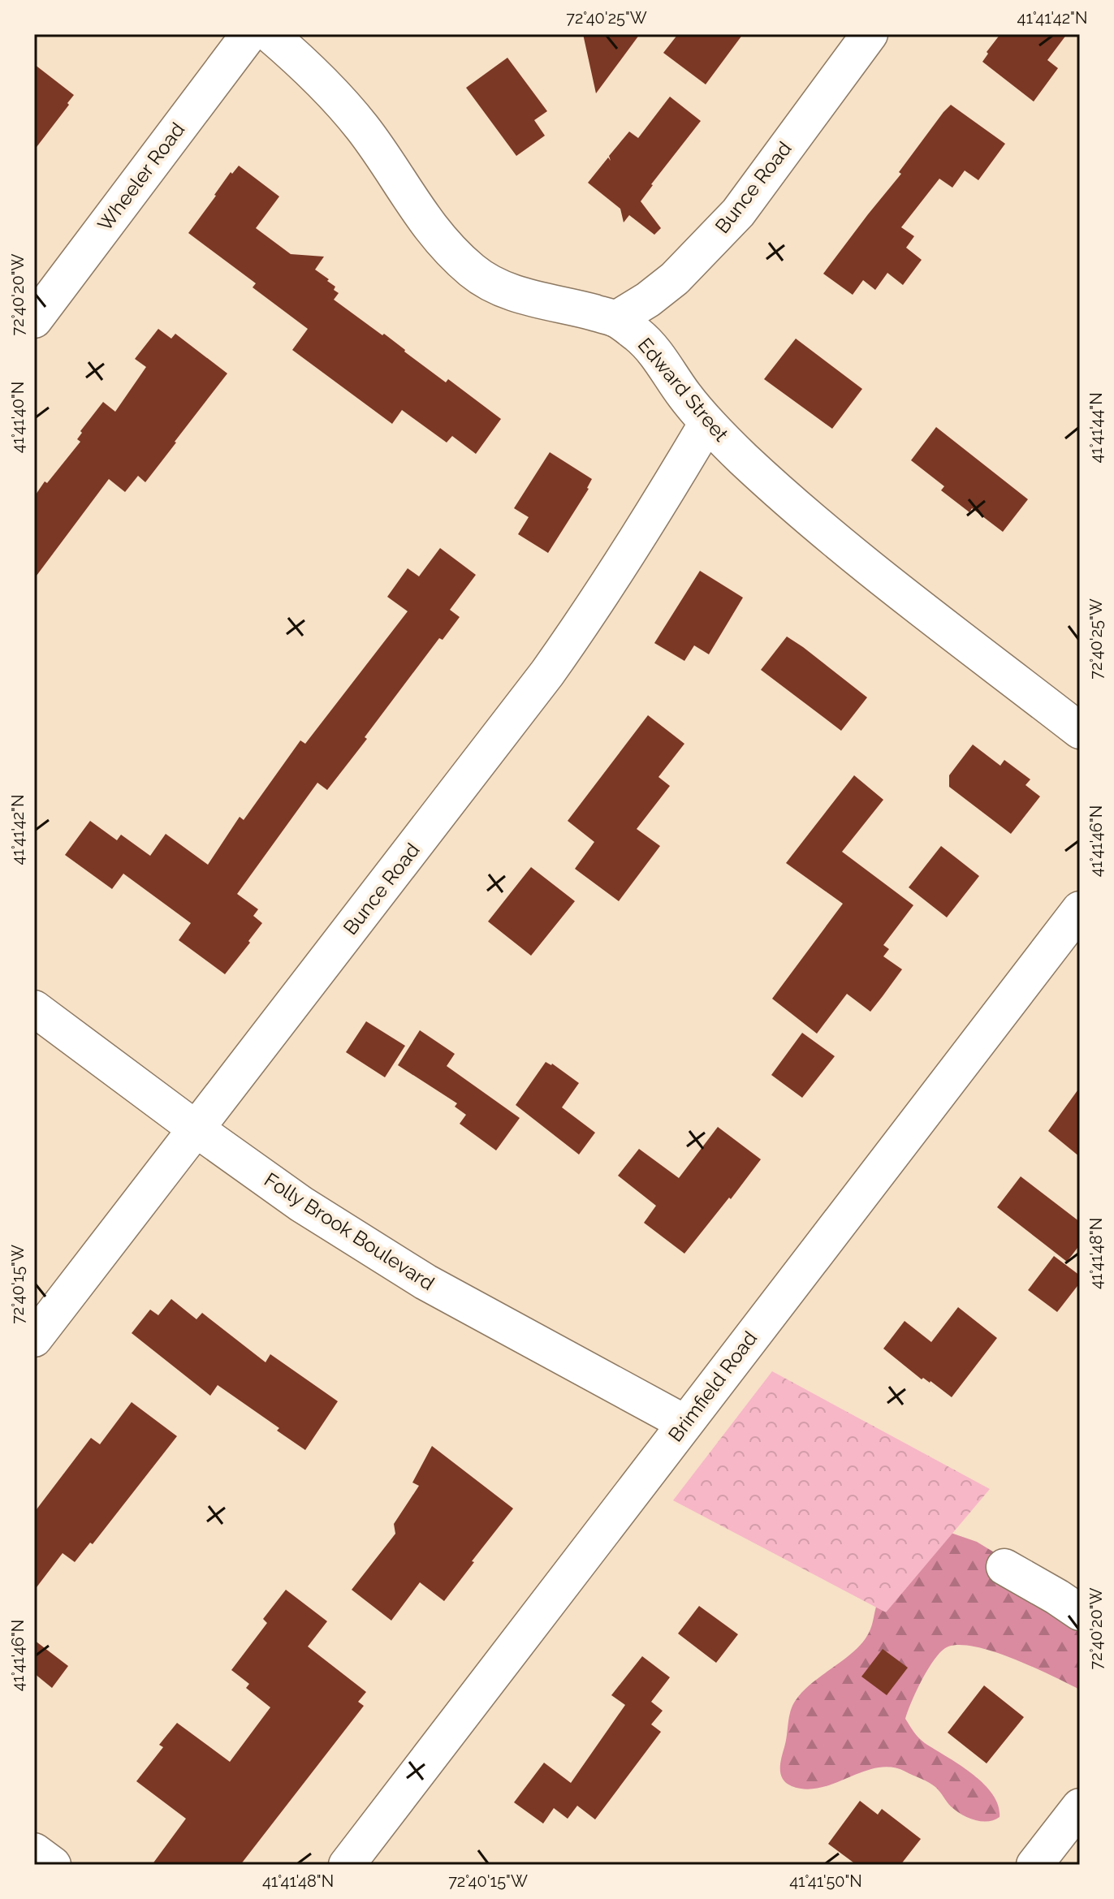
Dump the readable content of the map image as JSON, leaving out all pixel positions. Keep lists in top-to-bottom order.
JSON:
{
  "streets": {
    "street": [
      "Wheeler Road",
      "Bunce Road",
      "Edward Street",
      "Folly Brook Boulevard",
      "Brimfield Road"
    ]
  },
  "crossings": [
    ["Bunce Road", "Edward Street"],
    ["Bunce Road", "Folly Brook Boulevard"],
    ["Folly Brook Boulevard", "Brimfield Road"]
  ],
  "coordinates": [
    "72°40'25\"W",
    "41°41'42\"N",
    "72°40'20\"W",
    "41°41'40\"N",
    "41°41'44\"N",
    "41°41'46\"N",
    "41°41'48\"N",
    "72°40'15\"W",
    "41°41'50\"N"
  ]
}
